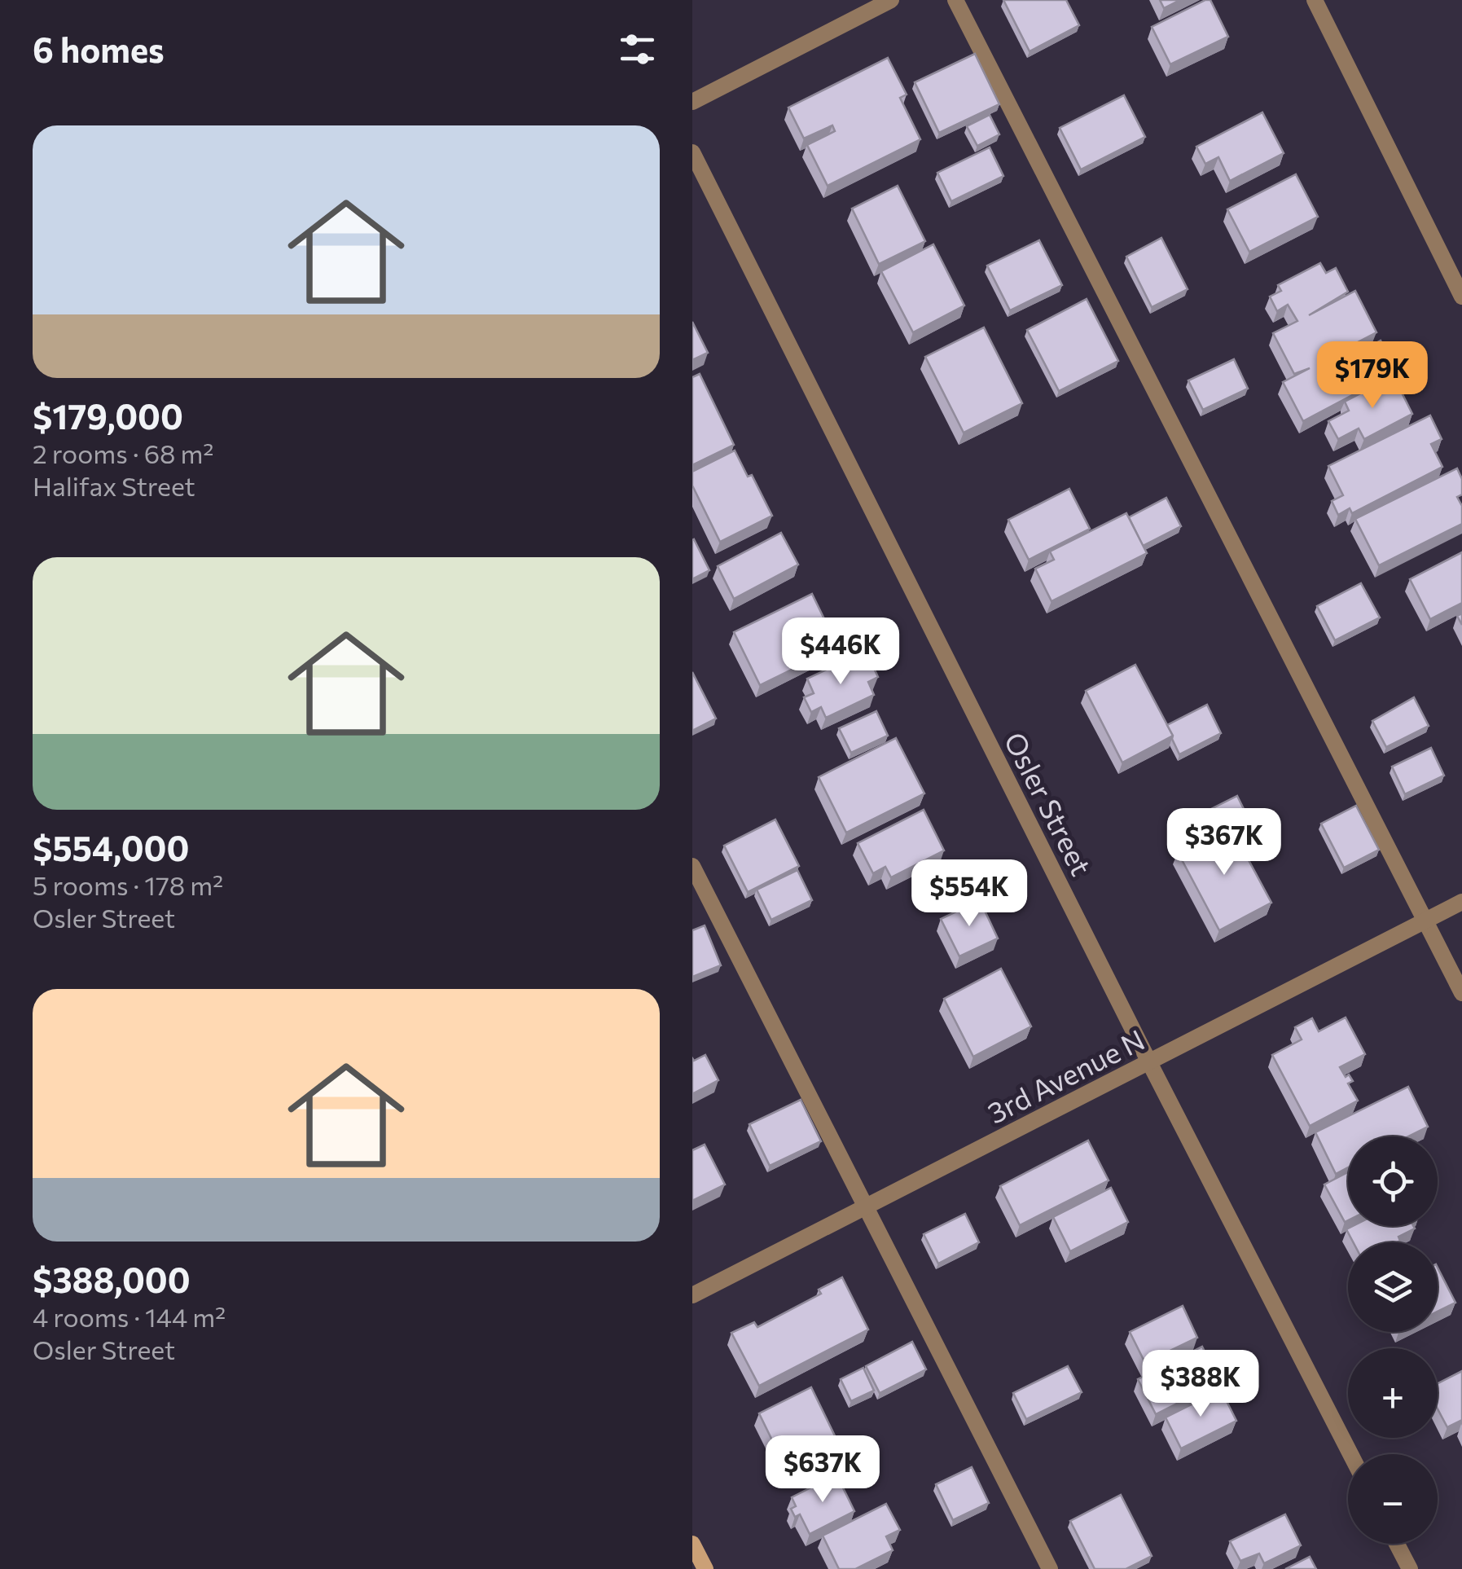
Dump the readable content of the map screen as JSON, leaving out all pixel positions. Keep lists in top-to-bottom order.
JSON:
{
  "streets": {
    "street": ["Osler Street", "3rd Avenue N"]
  },
  "crossings": [
    ["Osler Street", "3rd Avenue N"]
  ],
  "page": {
    "heading": "6 homes",
    "list": [
      {
        "name": "$179,000",
        "note": "2 rooms · 68 m² · Halifax Street"
      },
      {
        "name": "$554,000",
        "note": "5 rooms · 178 m² · Osler Street"
      },
      {
        "name": "$388,000",
        "note": "4 rooms · 144 m² · Osler Street"
      }
    ],
    "price": [
      "$179K",
      "$446K",
      "$367K",
      "$554K",
      "$388K",
      "$637K"
    ],
    "map_buttons": ["+", "−"]
  }
}
